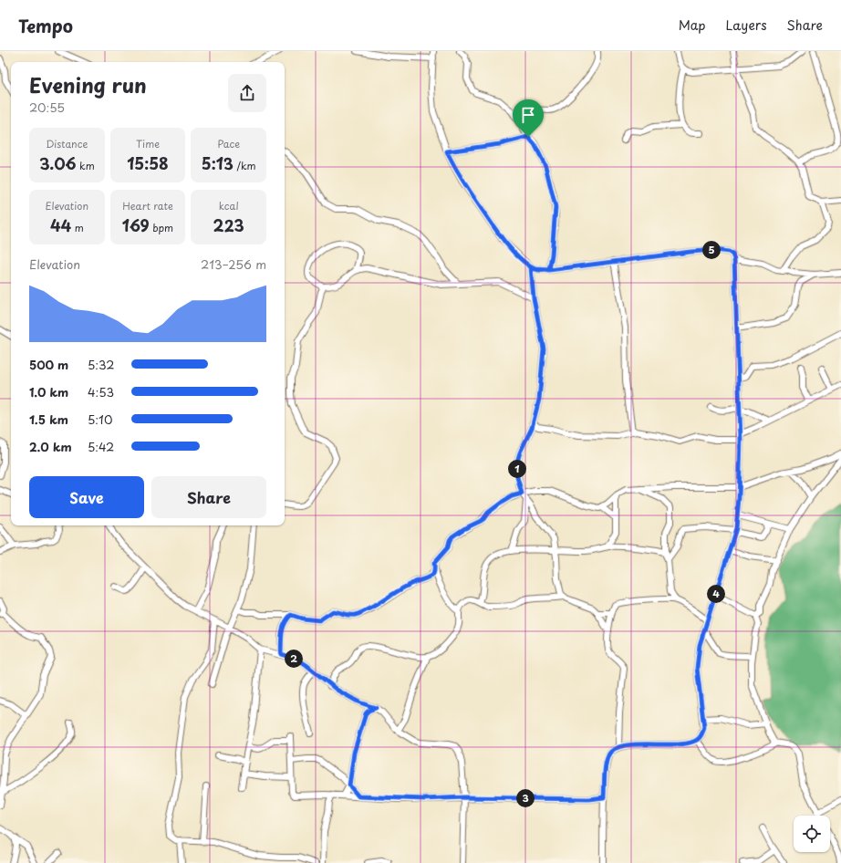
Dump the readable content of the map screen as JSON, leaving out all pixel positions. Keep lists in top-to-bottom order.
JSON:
{
  "page": {
    "header": "Tempo",
    "nav": ["Map", "Layers", "Share"],
    "heading": ["Evening run", "20:55"],
    "stats": [
      ["Distance", "3.06 km"],
      ["Time", "15:58"],
      ["Pace", "5:13 /km"],
      ["Elevation", "44 m"],
      ["Heart rate", "169 bpm"],
      ["kcal", "223"]
    ],
    "pins": [
      "5",
      "1",
      "4",
      "2",
      "3"
    ],
    "chart": ["Elevation", "213–256 m"],
    "list": [
      {
        "name": "500 m",
        "note": "5:32"
      },
      {
        "name": "1.0 km",
        "note": "4:53"
      },
      {
        "name": "1.5 km",
        "note": "5:10"
      },
      {
        "name": "2.0 km",
        "note": "5:42"
      }
    ],
    "buttons": ["Save", "Share"]
  }
}
